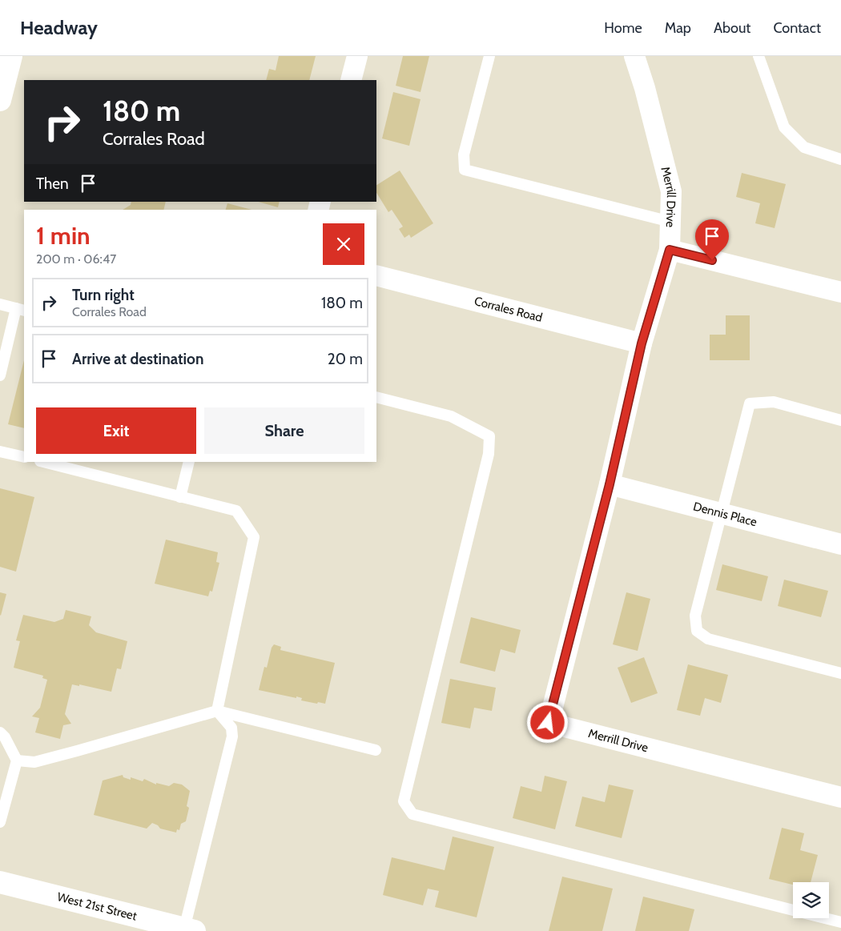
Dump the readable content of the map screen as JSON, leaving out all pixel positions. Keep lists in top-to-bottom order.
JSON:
{
  "streets": {
    "main road": ["West 21st Street"],
    "street": ["Merrill Drive", "Corrales Road", "Dennis Place"]
  },
  "crossings": [
    ["Merrill Drive", "Corrales Road"],
    ["Merrill Drive", "Dennis Place"]
  ],
  "page": {
    "header": "Headway",
    "nav": [
      "Home",
      "Map",
      "About",
      "Contact"
    ],
    "turn": ["180 m", "Corrales Road"],
    "then": "Then",
    "heading": ["1 min", "200 m · 06:47"],
    "list": [
      {
        "name": "Turn right",
        "note": "Corrales Road",
        "value": "180 m"
      },
      {
        "name": "Arrive at destination",
        "value": "20 m"
      }
    ],
    "buttons": ["Exit", "Share"]
  }
}
